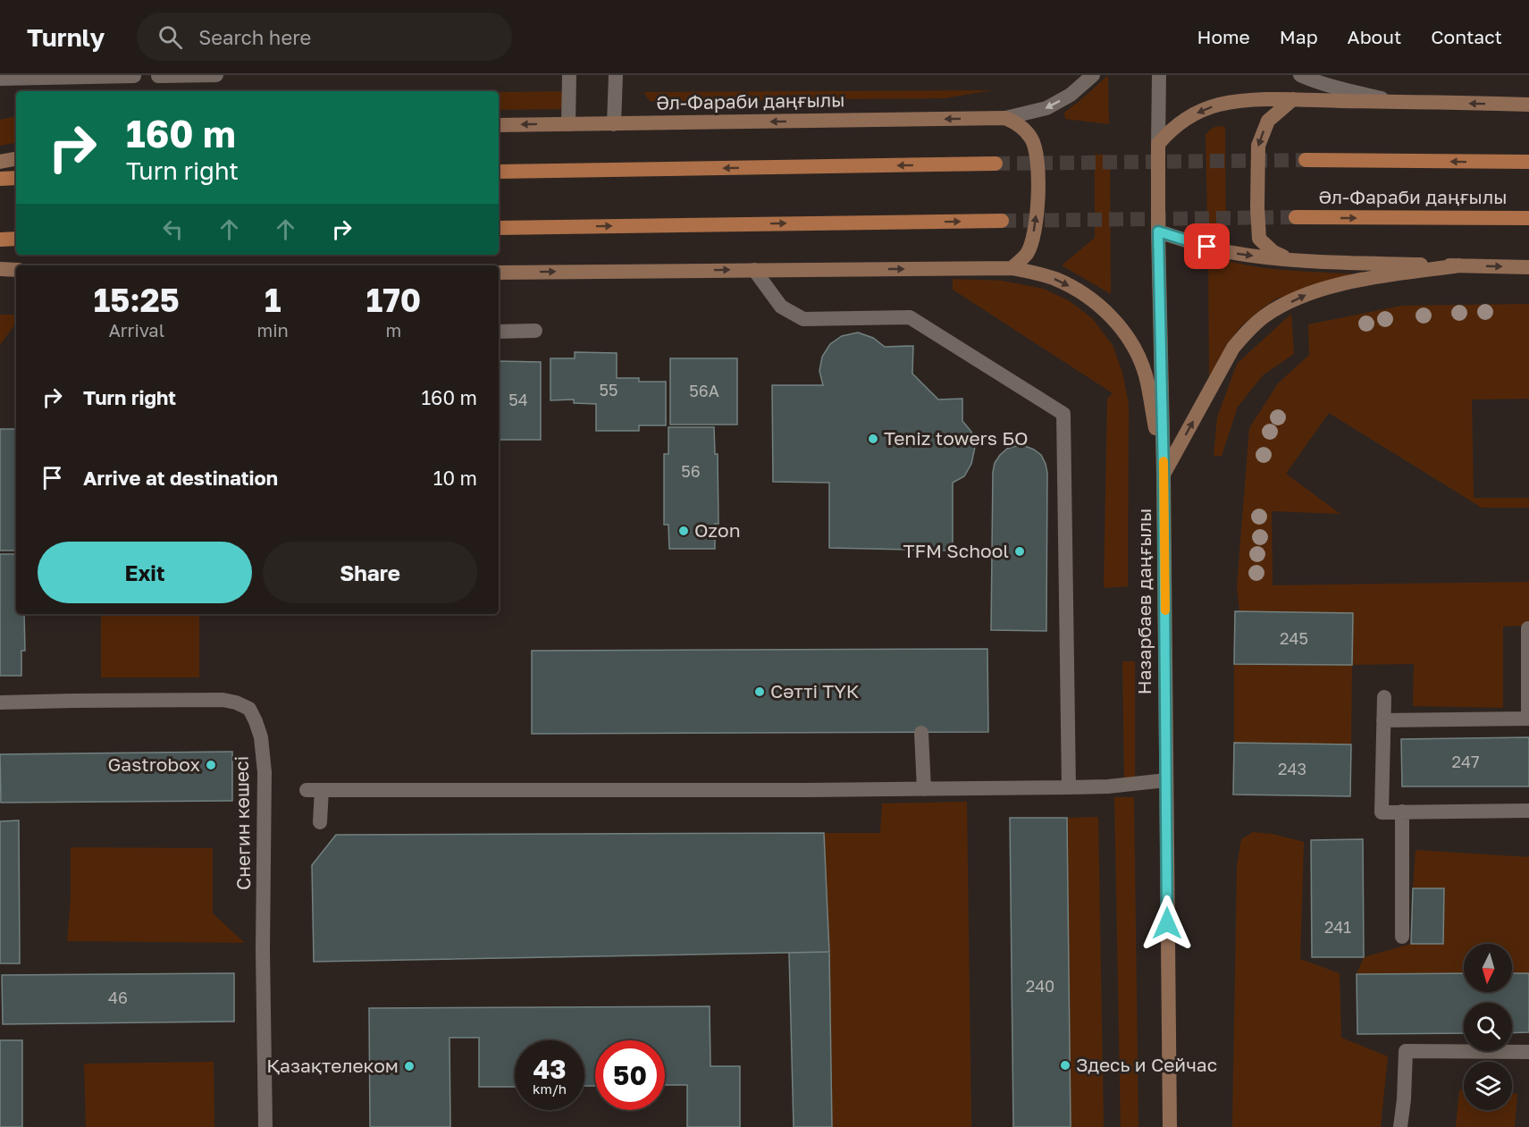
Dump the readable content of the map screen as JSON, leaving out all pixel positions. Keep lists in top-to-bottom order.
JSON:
{
  "streets": {
    "main road": ["Әл-Фараби даңғылы", "Назарбаев даңғылы"],
    "street": ["Снегин көшесі"]
  },
  "places": [
    "Teniz towers БО",
    "Ozon",
    "TFM School",
    "Сәтті ТҮК",
    "Gastrobox",
    "Здесь и Сейчас",
    "Қазақтелеком"
  ],
  "house_numbers": [
    "55",
    "56А",
    "54",
    "56",
    "245",
    "247",
    "243",
    "241",
    "240",
    "46"
  ],
  "north": "bottom",
  "page": {
    "header": "Turnly",
    "search": "Search here",
    "nav": [
      "Home",
      "Map",
      "About",
      "Contact"
    ],
    "turn": ["160 m", "Turn right"],
    "eta": [
      "15:25",
      "Arrival",
      "1",
      "min",
      "170",
      "m"
    ],
    "list": [
      {
        "name": "Turn right",
        "value": "160 m"
      },
      {
        "name": "Arrive at destination",
        "value": "10 m"
      }
    ],
    "buttons": ["Exit", "Share"],
    "speed": "43 km/h",
    "limit": "50"
  }
}
